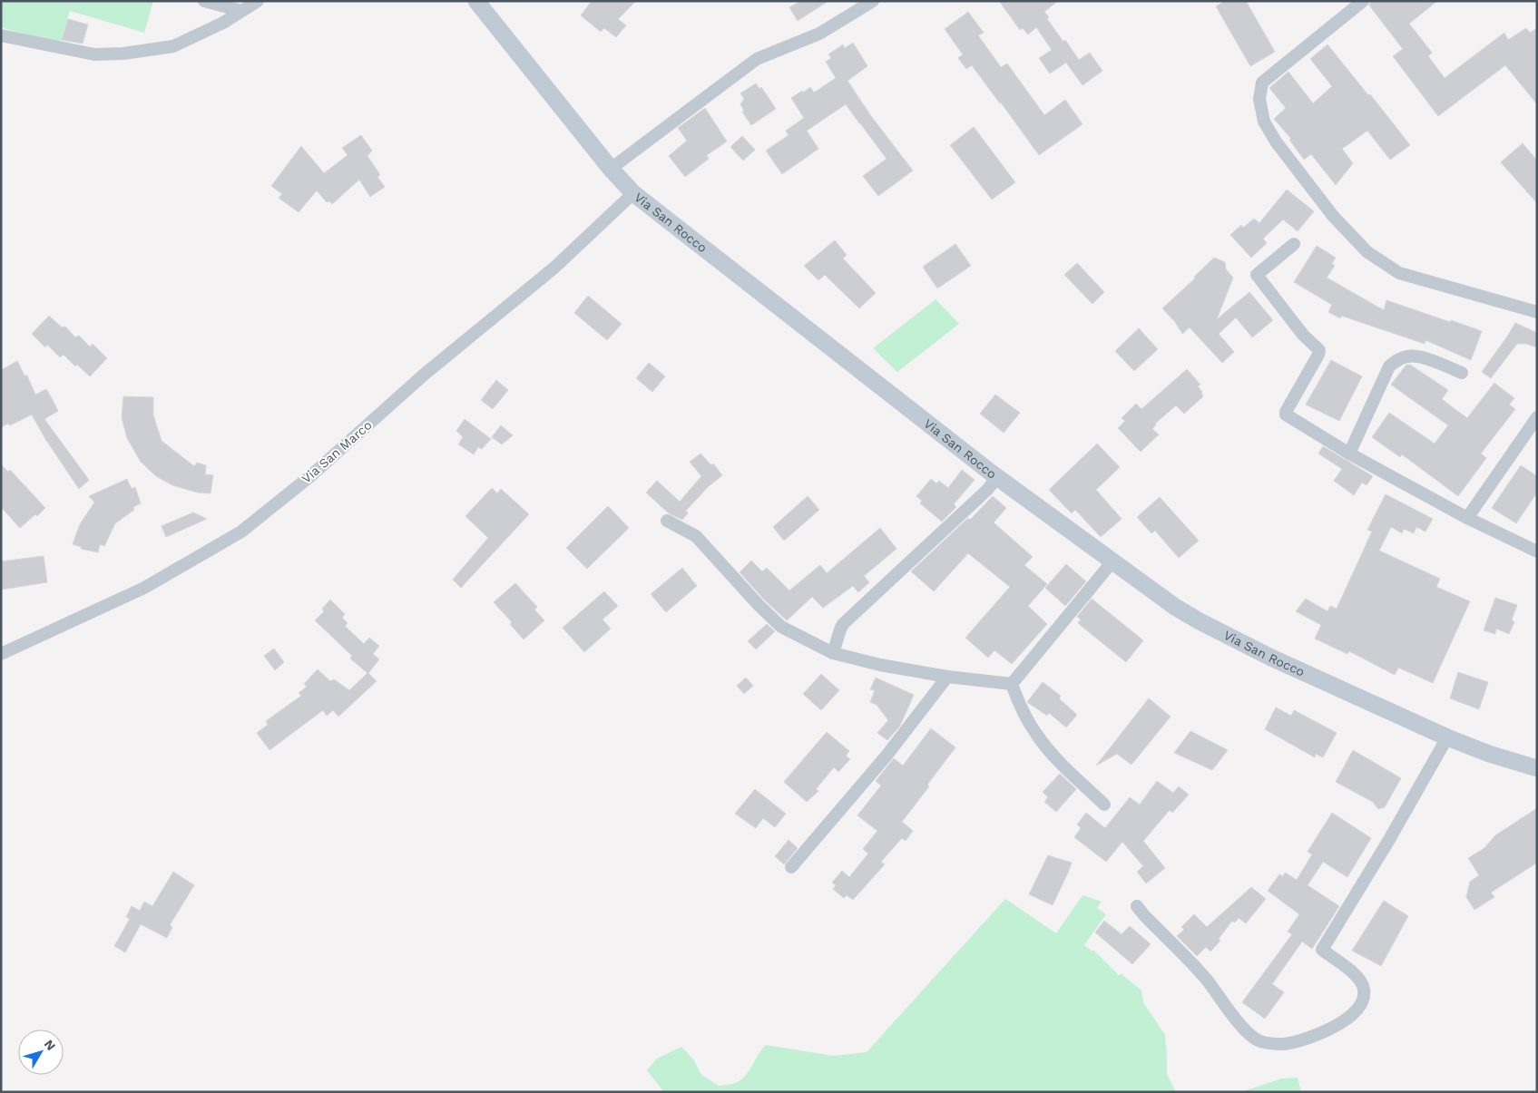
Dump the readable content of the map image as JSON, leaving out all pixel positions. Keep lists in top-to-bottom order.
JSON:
{
  "streets": {
    "street": ["Via San Rocco", "Via San Marco"]
  },
  "crossings": [
    ["Via San Rocco", "Via San Marco"]
  ],
  "north": "top right"
}
